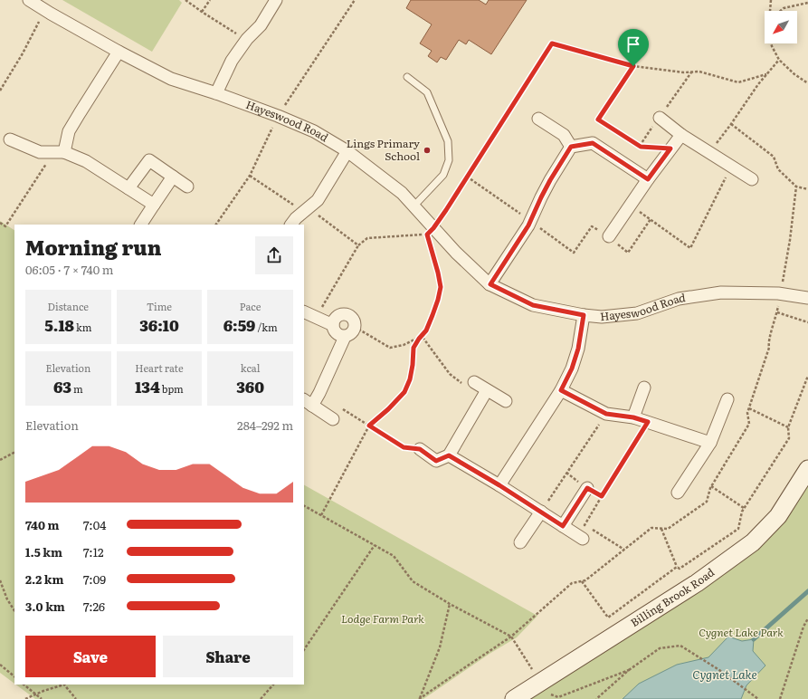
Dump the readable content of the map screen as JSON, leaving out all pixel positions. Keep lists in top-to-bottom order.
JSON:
{
  "streets": {
    "street": ["Hayeswood Road", "Billing Brook Road"]
  },
  "water": ["Cygnet Lake"],
  "parks": ["Lodge Farm Park", "Cygnet Lake Park"],
  "places": ["Lings Primary School"],
  "north": "bottom left",
  "page": {
    "heading": ["Morning run", "06:05 · 7 × 740 m"],
    "stats": [
      ["Distance", "5.18 km"],
      ["Time", "36:10"],
      ["Pace", "6:59 /km"],
      ["Elevation", "63 m"],
      ["Heart rate", "134 bpm"],
      ["kcal", "360"]
    ],
    "chart": ["Elevation", "284–292 m"],
    "list": [
      {
        "name": "740 m",
        "note": "7:04"
      },
      {
        "name": "1.5 km",
        "note": "7:12"
      },
      {
        "name": "2.2 km",
        "note": "7:09"
      },
      {
        "name": "3.0 km",
        "note": "7:26"
      }
    ],
    "buttons": ["Save", "Share"]
  }
}
